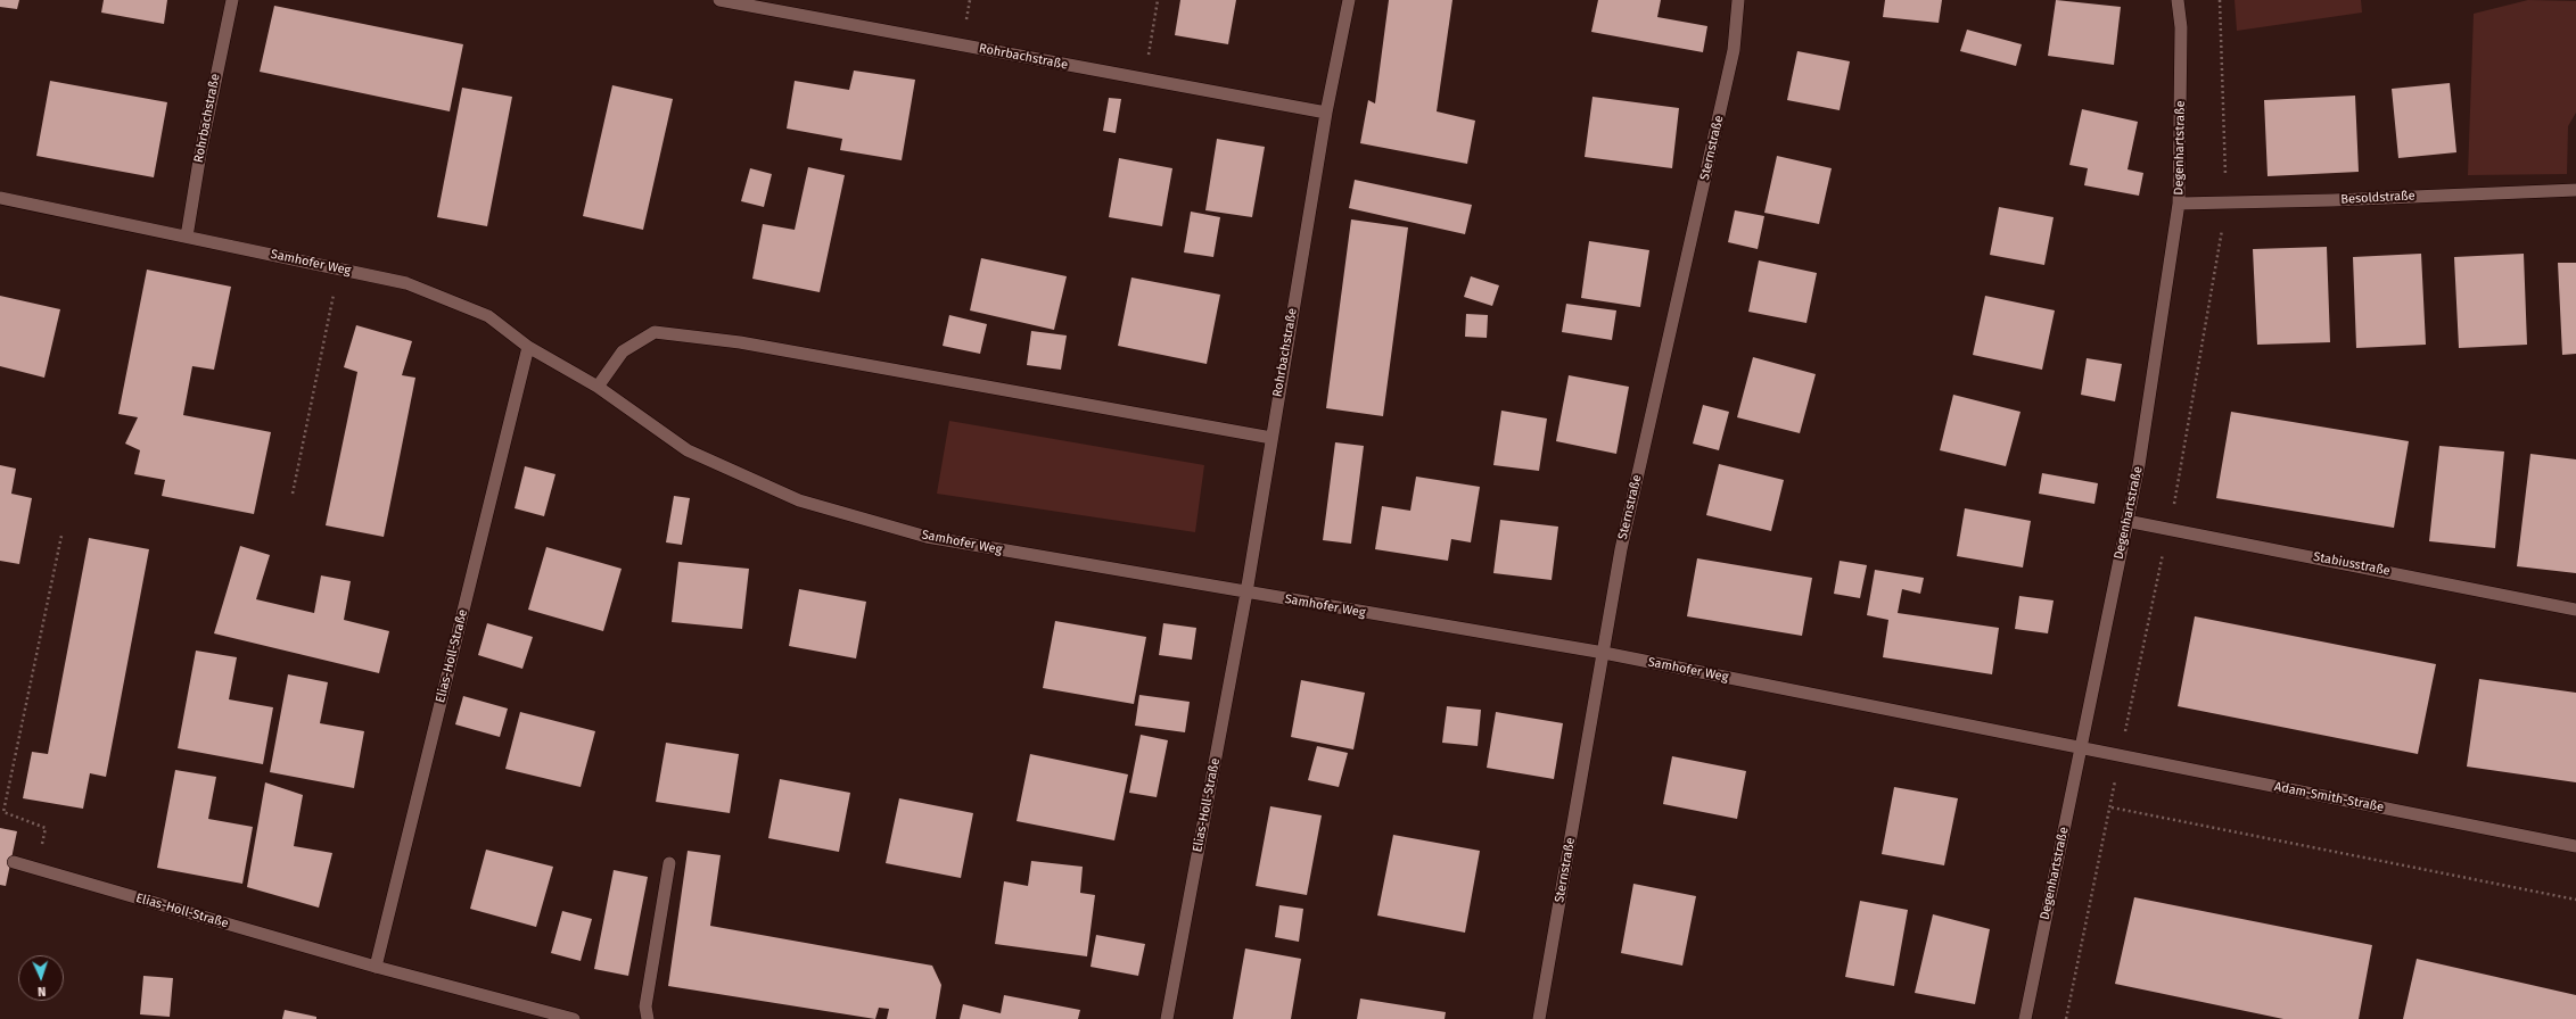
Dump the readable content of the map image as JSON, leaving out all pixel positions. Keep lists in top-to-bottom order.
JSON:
{
  "streets": {
    "street": [
      "Rohrbachstraße",
      "Sternstraße",
      "Degenhartstraße",
      "Besoldstraße",
      "Samhofer Weg",
      "Stabiusstraße",
      "Elias-Holl-Straße",
      "Adam-Smith-Straße"
    ]
  },
  "crossings": [
    ["Rohrbachstraße", "Samhofer Weg"],
    ["Rohrbachstraße", "Elias-Holl-Straße"],
    ["Sternstraße", "Samhofer Weg"],
    ["Degenhartstraße", "Besoldstraße"],
    ["Degenhartstraße", "Samhofer Weg"],
    ["Degenhartstraße", "Stabiusstraße"],
    ["Degenhartstraße", "Adam-Smith-Straße"],
    ["Samhofer Weg", "Elias-Holl-Straße"],
    ["Samhofer Weg", "Adam-Smith-Straße"]
  ],
  "north": "bottom"
}
